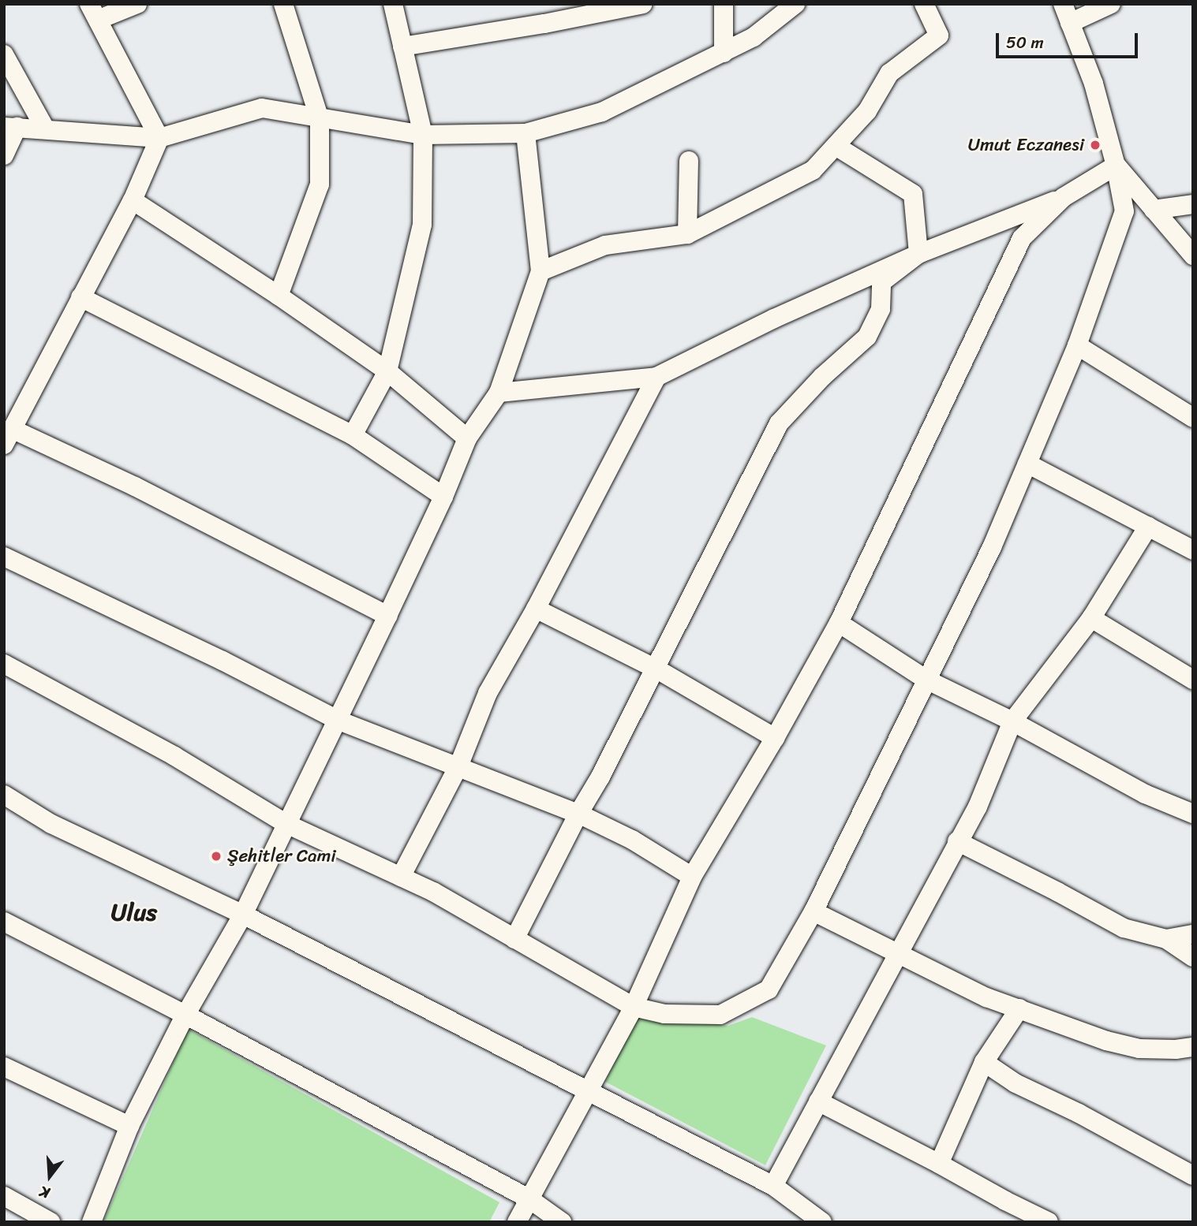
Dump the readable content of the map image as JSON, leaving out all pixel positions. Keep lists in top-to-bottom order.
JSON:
{
  "districts": ["Ulus"],
  "places": ["Umut Eczanesi", "Şehitler Cami"],
  "scale_bar": "50 m",
  "north": "bottom"
}
